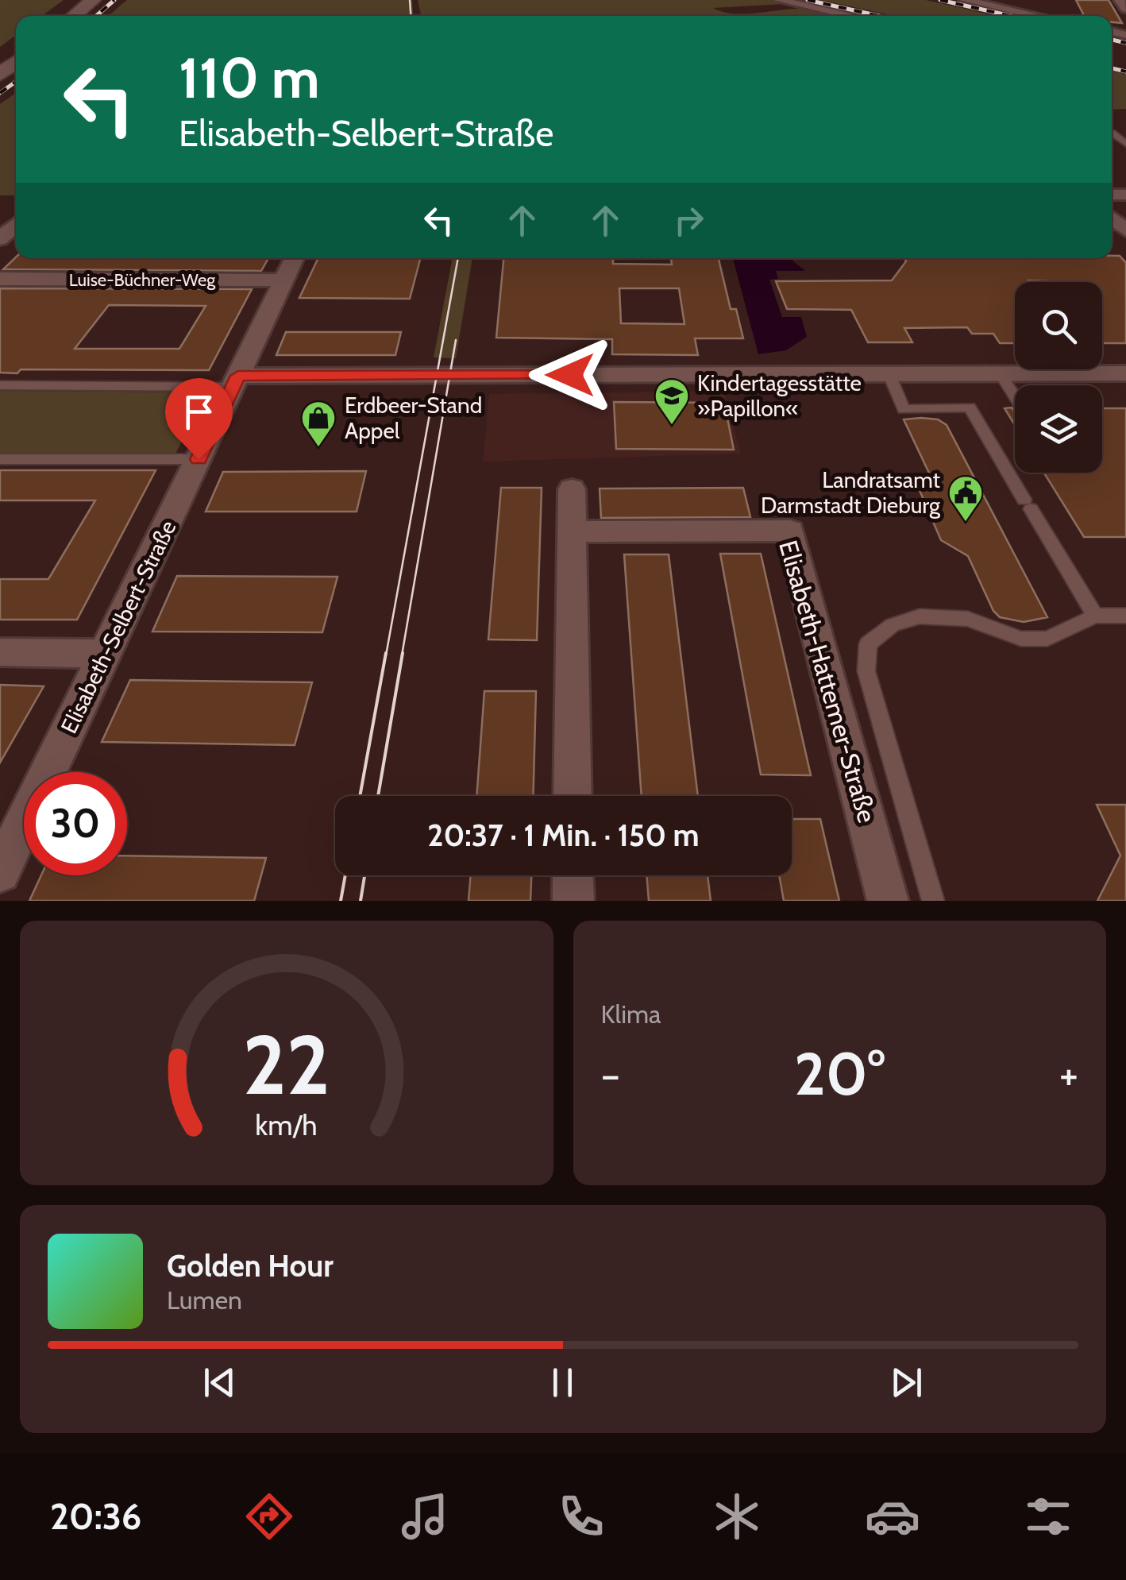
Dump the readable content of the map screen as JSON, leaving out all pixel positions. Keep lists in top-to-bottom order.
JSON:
{
  "streets": {
    "street": ["Luise-Büchner-Weg", "Elisabeth-Selbert-Straße", "Elisabeth-Hattemer-Straße"]
  },
  "crossings": [
    ["Luise-Büchner-Weg", "Elisabeth-Selbert-Straße"]
  ],
  "places": {
    "school or university": ["Kindertagesstätte »Papillon«"],
    "shop": ["Erdbeer-Stand Appel"],
    "public building": ["Landratsamt Darmstadt Dieburg"]
  },
  "page": {
    "turn": ["110 m", "Elisabeth-Selbert-Straße"],
    "limit": "30",
    "trip": "20:37 · 1 Min. · 150 m",
    "tile": "Klima",
    "heat": ["−", "20°", "+"],
    "song": ["Golden Hour", "Lumen"],
    "tabs": "20:36",
    "gauge": ["22", "km/h"]
  }
}
